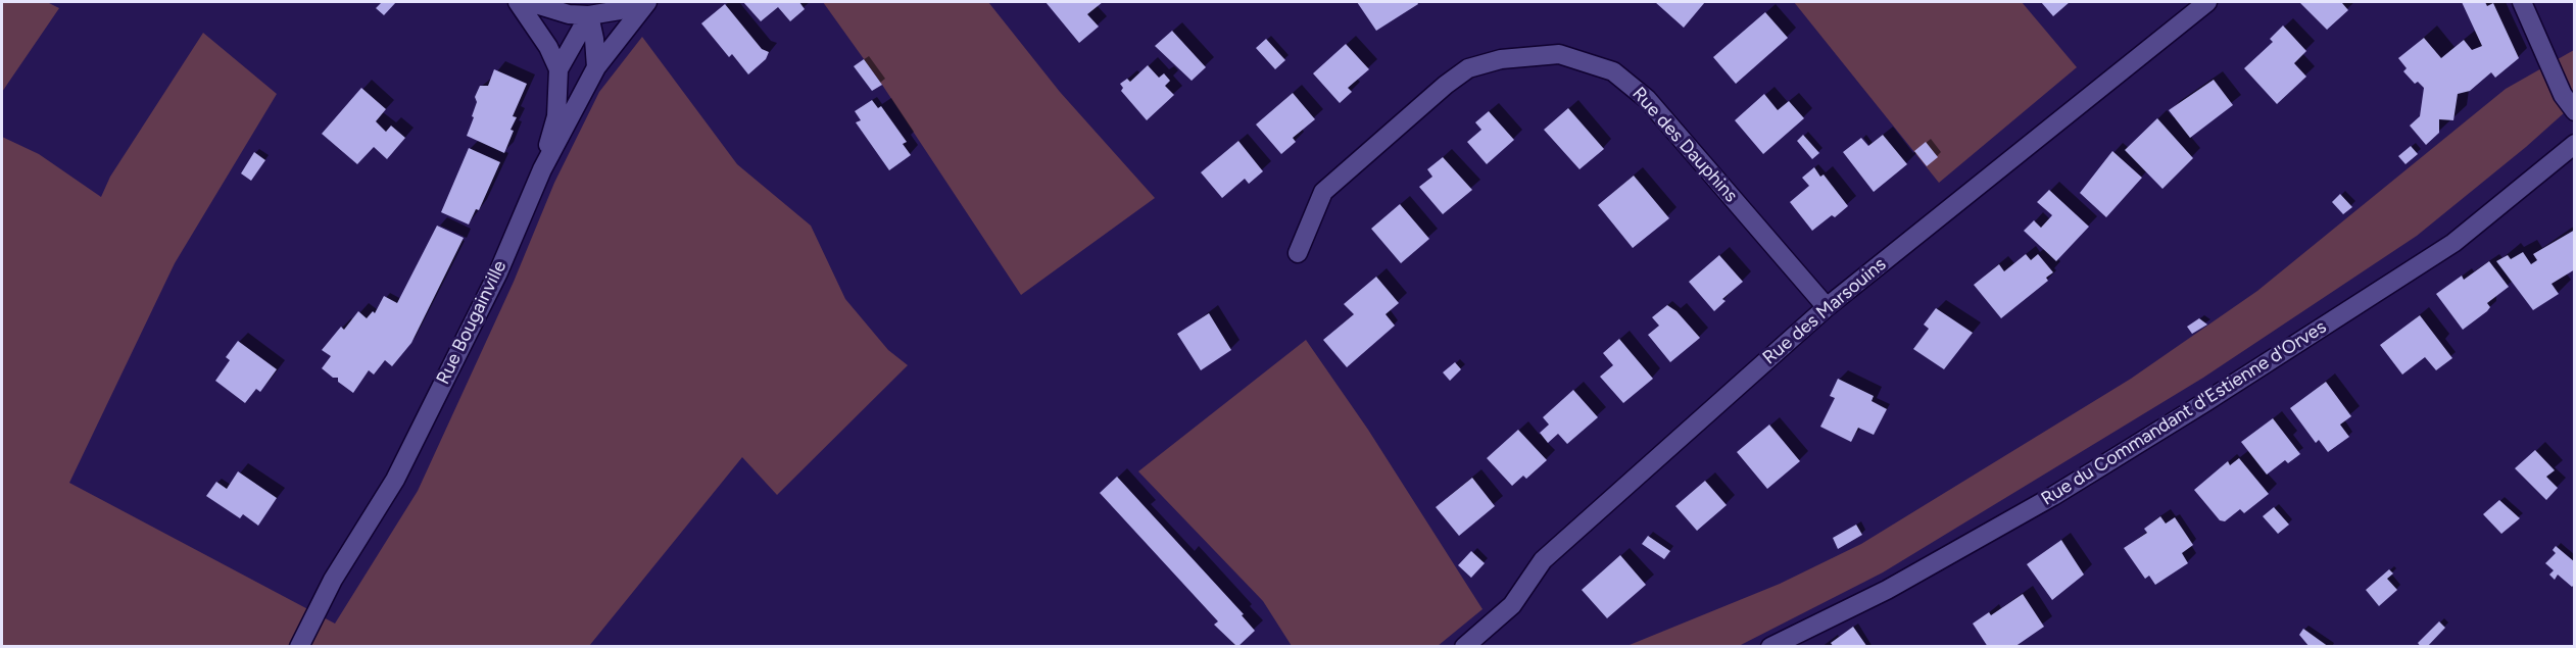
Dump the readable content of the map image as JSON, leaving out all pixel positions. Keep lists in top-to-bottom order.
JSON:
{
  "streets": {
    "street": [
      "Rue des Dauphins",
      "Rue des Marsouins",
      "Rue Bougainville",
      "Rue du Commandant d'Estienne d'Orves"
    ]
  },
  "crossings": [
    ["Rue des Dauphins", "Rue des Marsouins"]
  ]
}
